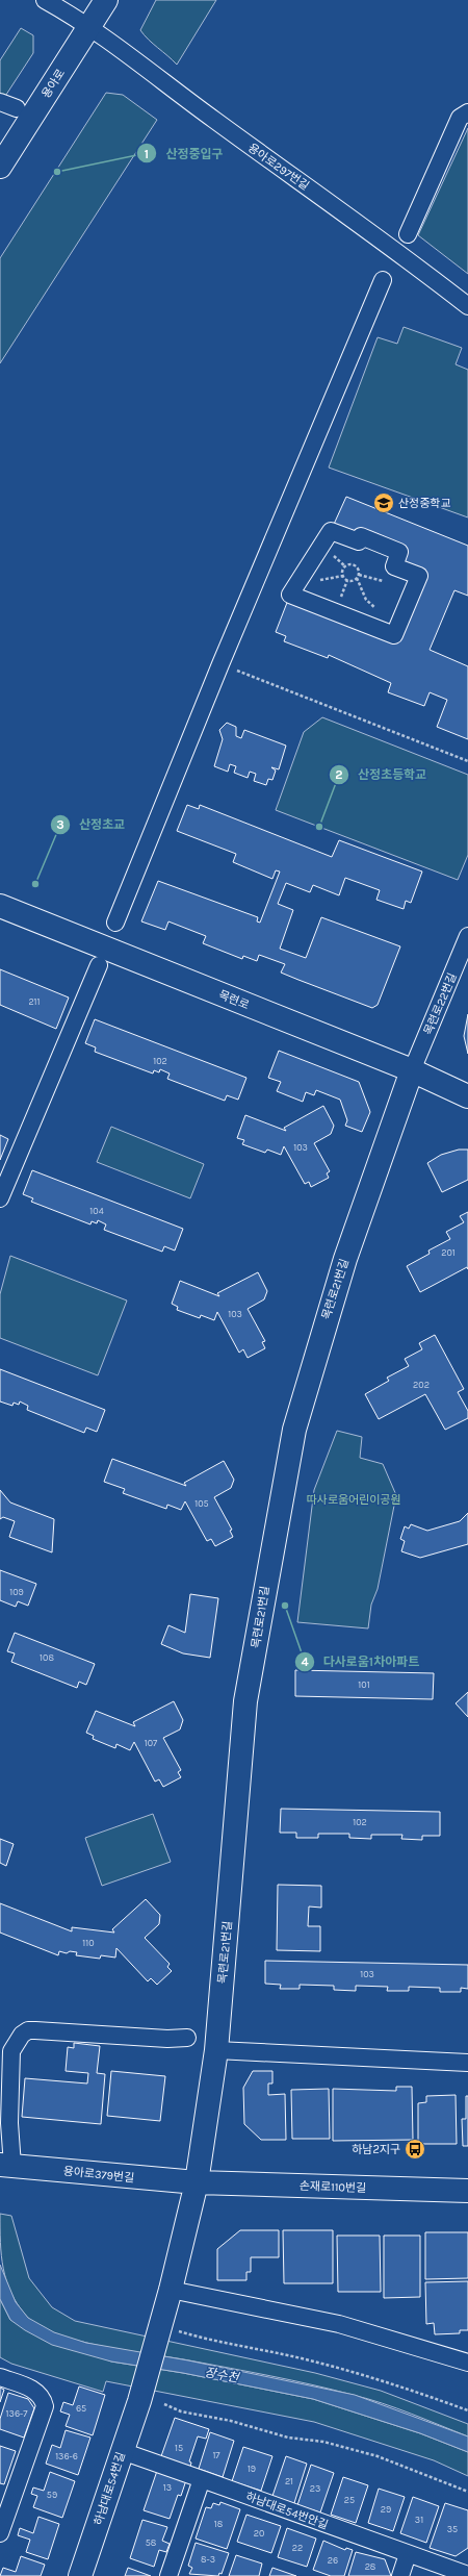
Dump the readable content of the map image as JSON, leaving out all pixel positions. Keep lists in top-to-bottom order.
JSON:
{
  "streets": {
    "street": [
      "용아로",
      "용아로297번길",
      "목련로",
      "목련로22번길",
      "목련로21번길",
      "용아로379번길",
      "손재로110번길",
      "하남대로54번길",
      "하남대로54번안길"
    ]
  },
  "crossings": [
    ["용아로", "용아로297번길"],
    ["목련로", "목련로22번길"],
    ["목련로", "목련로21번길"],
    ["목련로22번길", "목련로21번길"],
    ["목련로21번길", "용아로379번길"],
    ["목련로21번길", "손재로110번길"],
    ["용아로379번길", "손재로110번길"],
    ["하남대로54번길", "하남대로54번안길"]
  ],
  "water": ["장수천"],
  "parks": ["따사로움어린이공원"],
  "places": {
    "other": [
      "산정중입구",
      "산정초등학교",
      "산정초교",
      "다사로움1차아파트"
    ],
    "school or university": ["산정중학교"],
    "bus stop": ["하남2지구"]
  },
  "house_numbers": [
    "211",
    "102",
    "103",
    "104",
    "201",
    "103",
    "202",
    "105",
    "109",
    "108",
    "101",
    "107",
    "102",
    "110",
    "103",
    "65",
    "136-7",
    "15",
    "17",
    "136-6",
    "19",
    "21",
    "13",
    "23",
    "59",
    "25",
    "29",
    "31",
    "18",
    "35",
    "20",
    "58",
    "22",
    "8-3",
    "26",
    "28"
  ]
}
